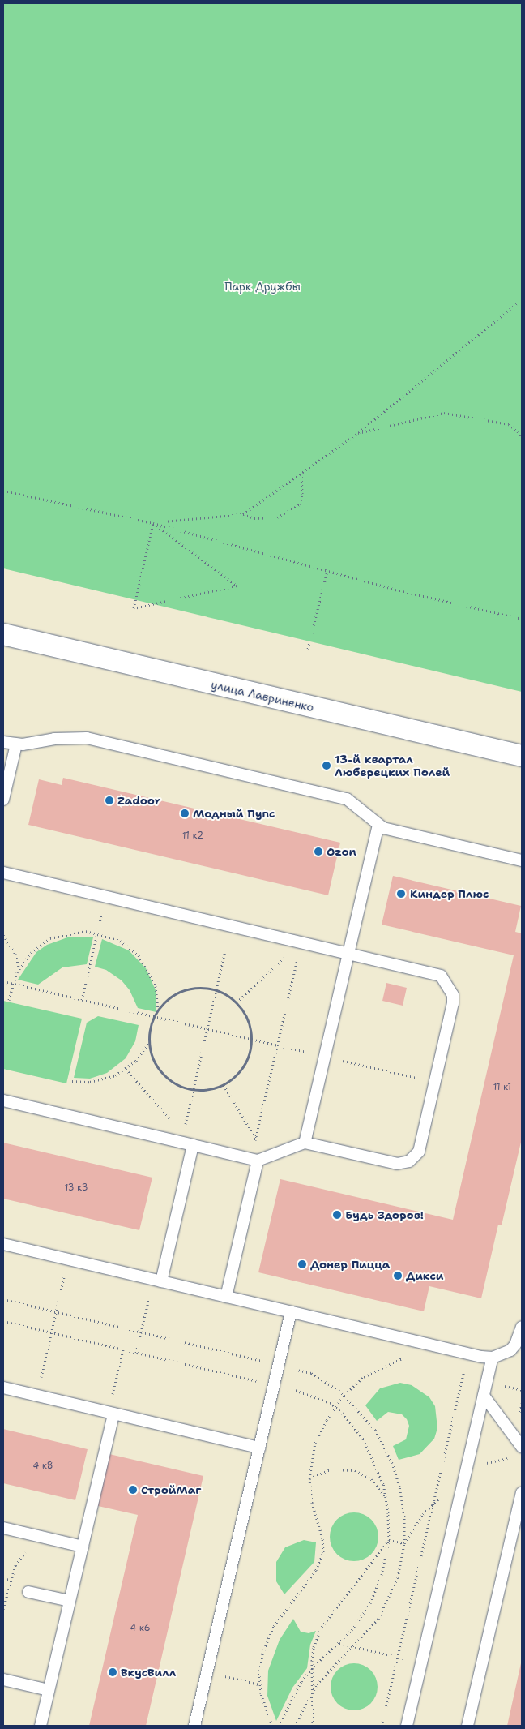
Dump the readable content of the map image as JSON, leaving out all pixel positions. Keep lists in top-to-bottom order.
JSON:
{
  "streets": {
    "street": ["улица Лавриненко"]
  },
  "parks": ["Парк Дружбы"],
  "places": [
    "13-й квартал Люберецких Полей",
    "Zadoor",
    "Модный Пупс",
    "Ozon",
    "Киндер Плюс",
    "Будь Здоров!",
    "Донер Пицца",
    "Дикси",
    "СтройМаг",
    "ВкусВилл"
  ],
  "house_numbers": [
    "11 к2",
    "11 к1",
    "13 к3",
    "4 к8",
    "4 к6"
  ]
}
